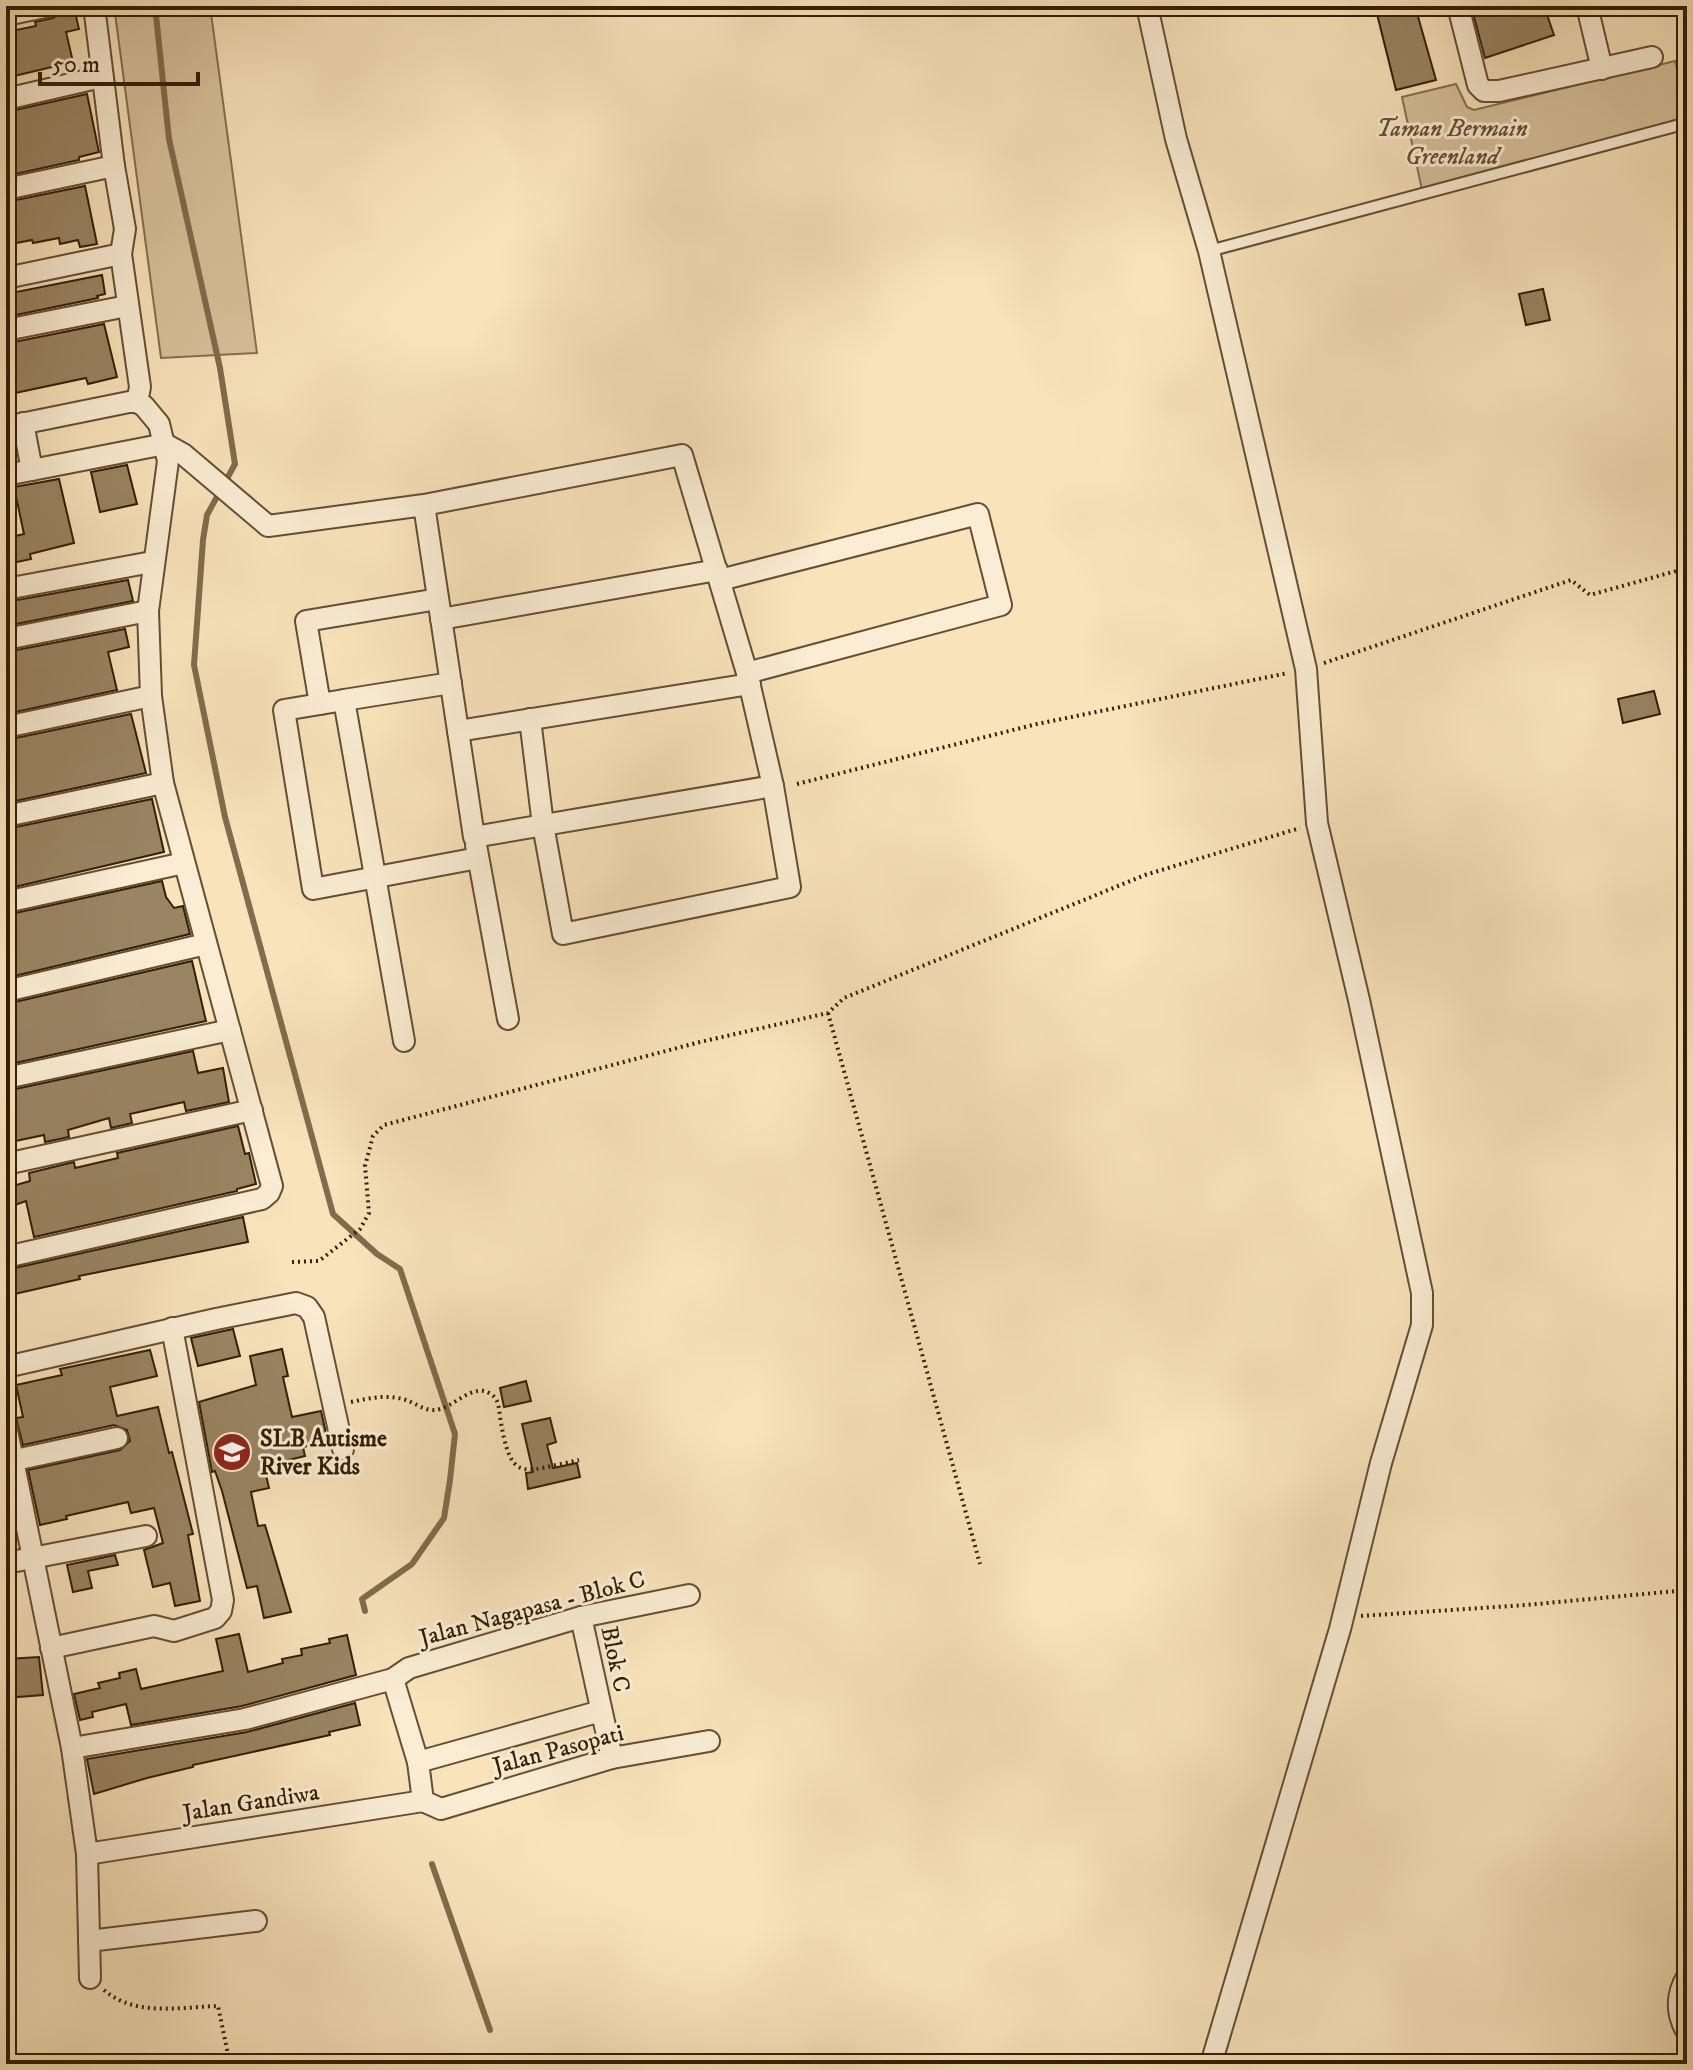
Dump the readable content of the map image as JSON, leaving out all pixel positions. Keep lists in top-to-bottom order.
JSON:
{
  "streets": {
    "street": [
      "Jalan Nagapasa - Blok C",
      "Blok C",
      "Jalan Pasopati",
      "Jalan Gandiwa"
    ]
  },
  "crossings": [
    ["Jalan Nagapasa - Blok C", "Blok C"],
    ["Blok C", "Jalan Pasopati"],
    ["Jalan Pasopati", "Jalan Gandiwa"]
  ],
  "parks": ["Taman Bermain Greenland"],
  "places": {
    "school or university": ["SLB Autisme River Kids"]
  },
  "scale_bar": "50 m"
}
